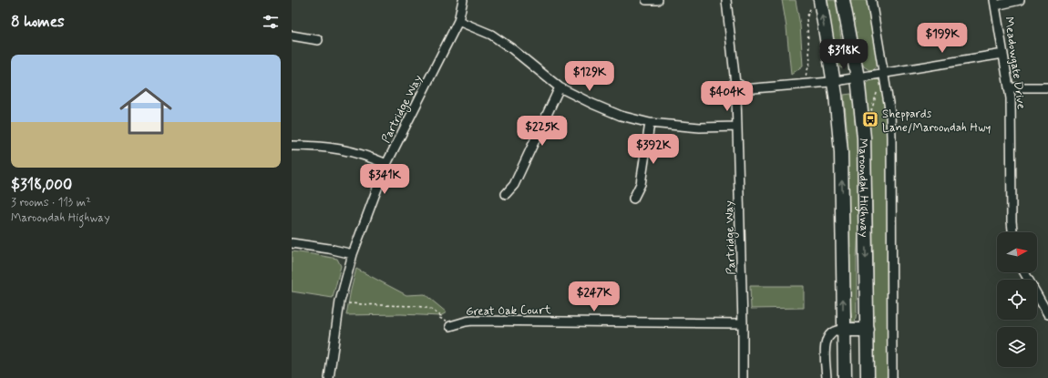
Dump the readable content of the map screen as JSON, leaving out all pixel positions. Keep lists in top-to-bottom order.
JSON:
{
  "streets": {
    "highway": ["Maroondah Highway"],
    "street": ["Meadowgate Drive", "Partridge Way", "Great Oak Court"]
  },
  "crossings": [
    ["Partridge Way", "Great Oak Court"]
  ],
  "places": {
    "bus stop": ["Sheppards Lane/Maroondah Hwy"]
  },
  "north": "right",
  "page": {
    "heading": "8 homes",
    "price": [
      "$199K",
      "$318K",
      "$129K",
      "$404K",
      "$225K",
      "$392K",
      "$341K",
      "$247K"
    ],
    "list": [
      {
        "name": "$318,000",
        "note": "3 rooms · 113 m² · Maroondah Highway"
      }
    ]
  }
}
